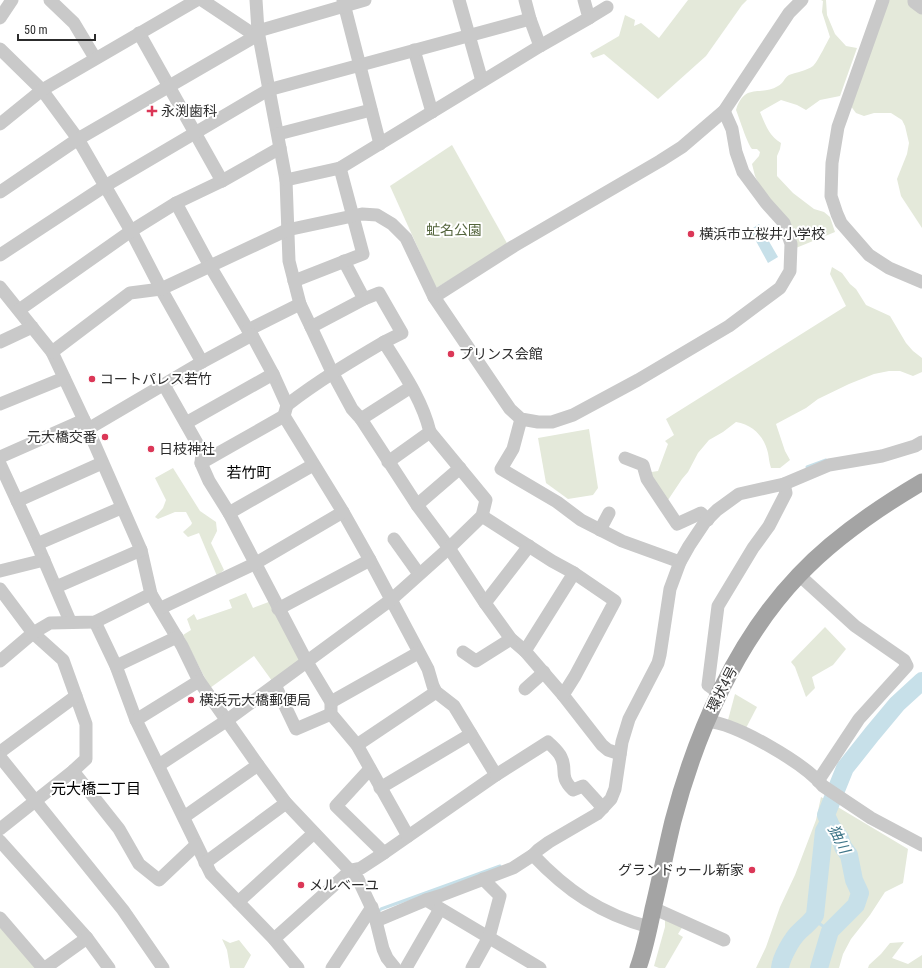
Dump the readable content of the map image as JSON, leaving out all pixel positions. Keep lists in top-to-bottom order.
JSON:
{
  "streets": {
    "main road": ["環状4号"]
  },
  "districts": ["若竹町", "元大橋二丁目"],
  "water": ["㹨川"],
  "parks": ["虻名公園"],
  "places": {
    "health": ["永渕歯科"],
    "other": [
      "横浜市立桜井小学校",
      "プリンス会館",
      "コートパレス若竹",
      "元大橋交番",
      "日枝神社",
      "横浜元大橋郵便局",
      "グランドゥール新家",
      "メルベーユ"
    ]
  },
  "scale_bar": "50 m"
}
